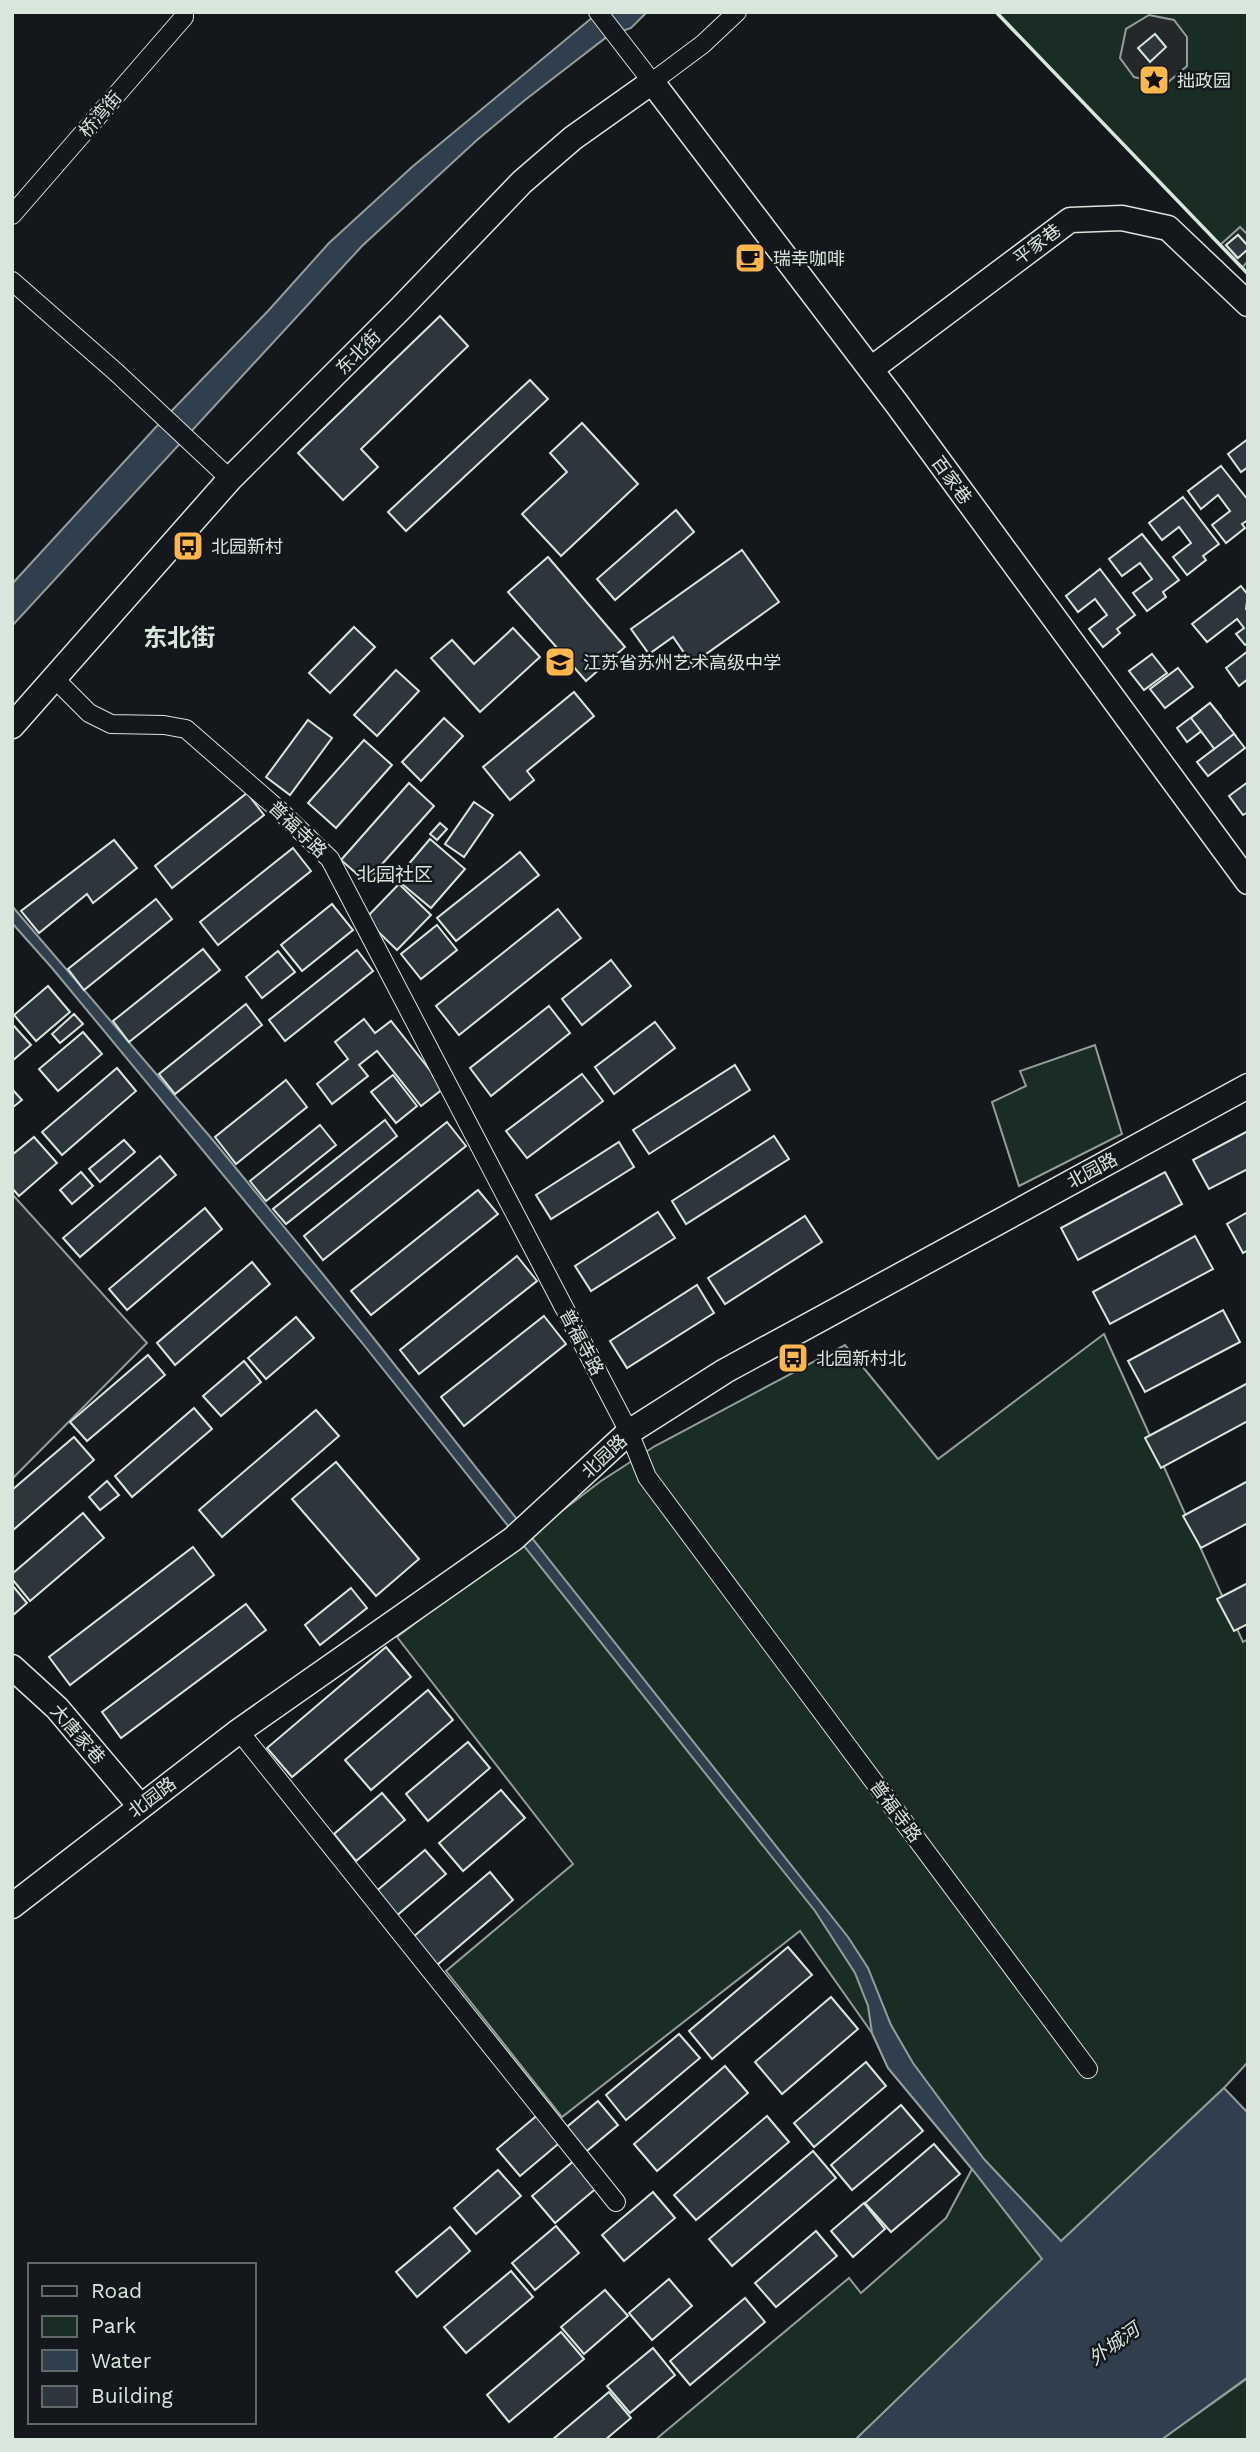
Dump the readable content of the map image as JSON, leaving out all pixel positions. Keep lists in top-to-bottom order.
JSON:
{
  "streets": {
    "street": [
      "桥湾街",
      "平家巷",
      "东北街",
      "百家巷",
      "普福寺路",
      "北园路",
      "大唐家巷"
    ]
  },
  "crossings": [
    ["平家巷", "百家巷"],
    ["东北街", "百家巷"],
    ["东北街", "普福寺路"],
    ["普福寺路", "北园路"],
    ["北园路", "大唐家巷"]
  ],
  "districts": ["东北街", "北园社区"],
  "water": ["外城河"],
  "places": {
    "place": ["拙政园"],
    "cafe": ["瑞幸咖啡"],
    "bus stop": ["北园新村", "北园新村北"],
    "school or university": ["江苏省苏州艺术高级中学"]
  },
  "legend": [
    "Road",
    "Park",
    "Water",
    "Building"
  ]
}
